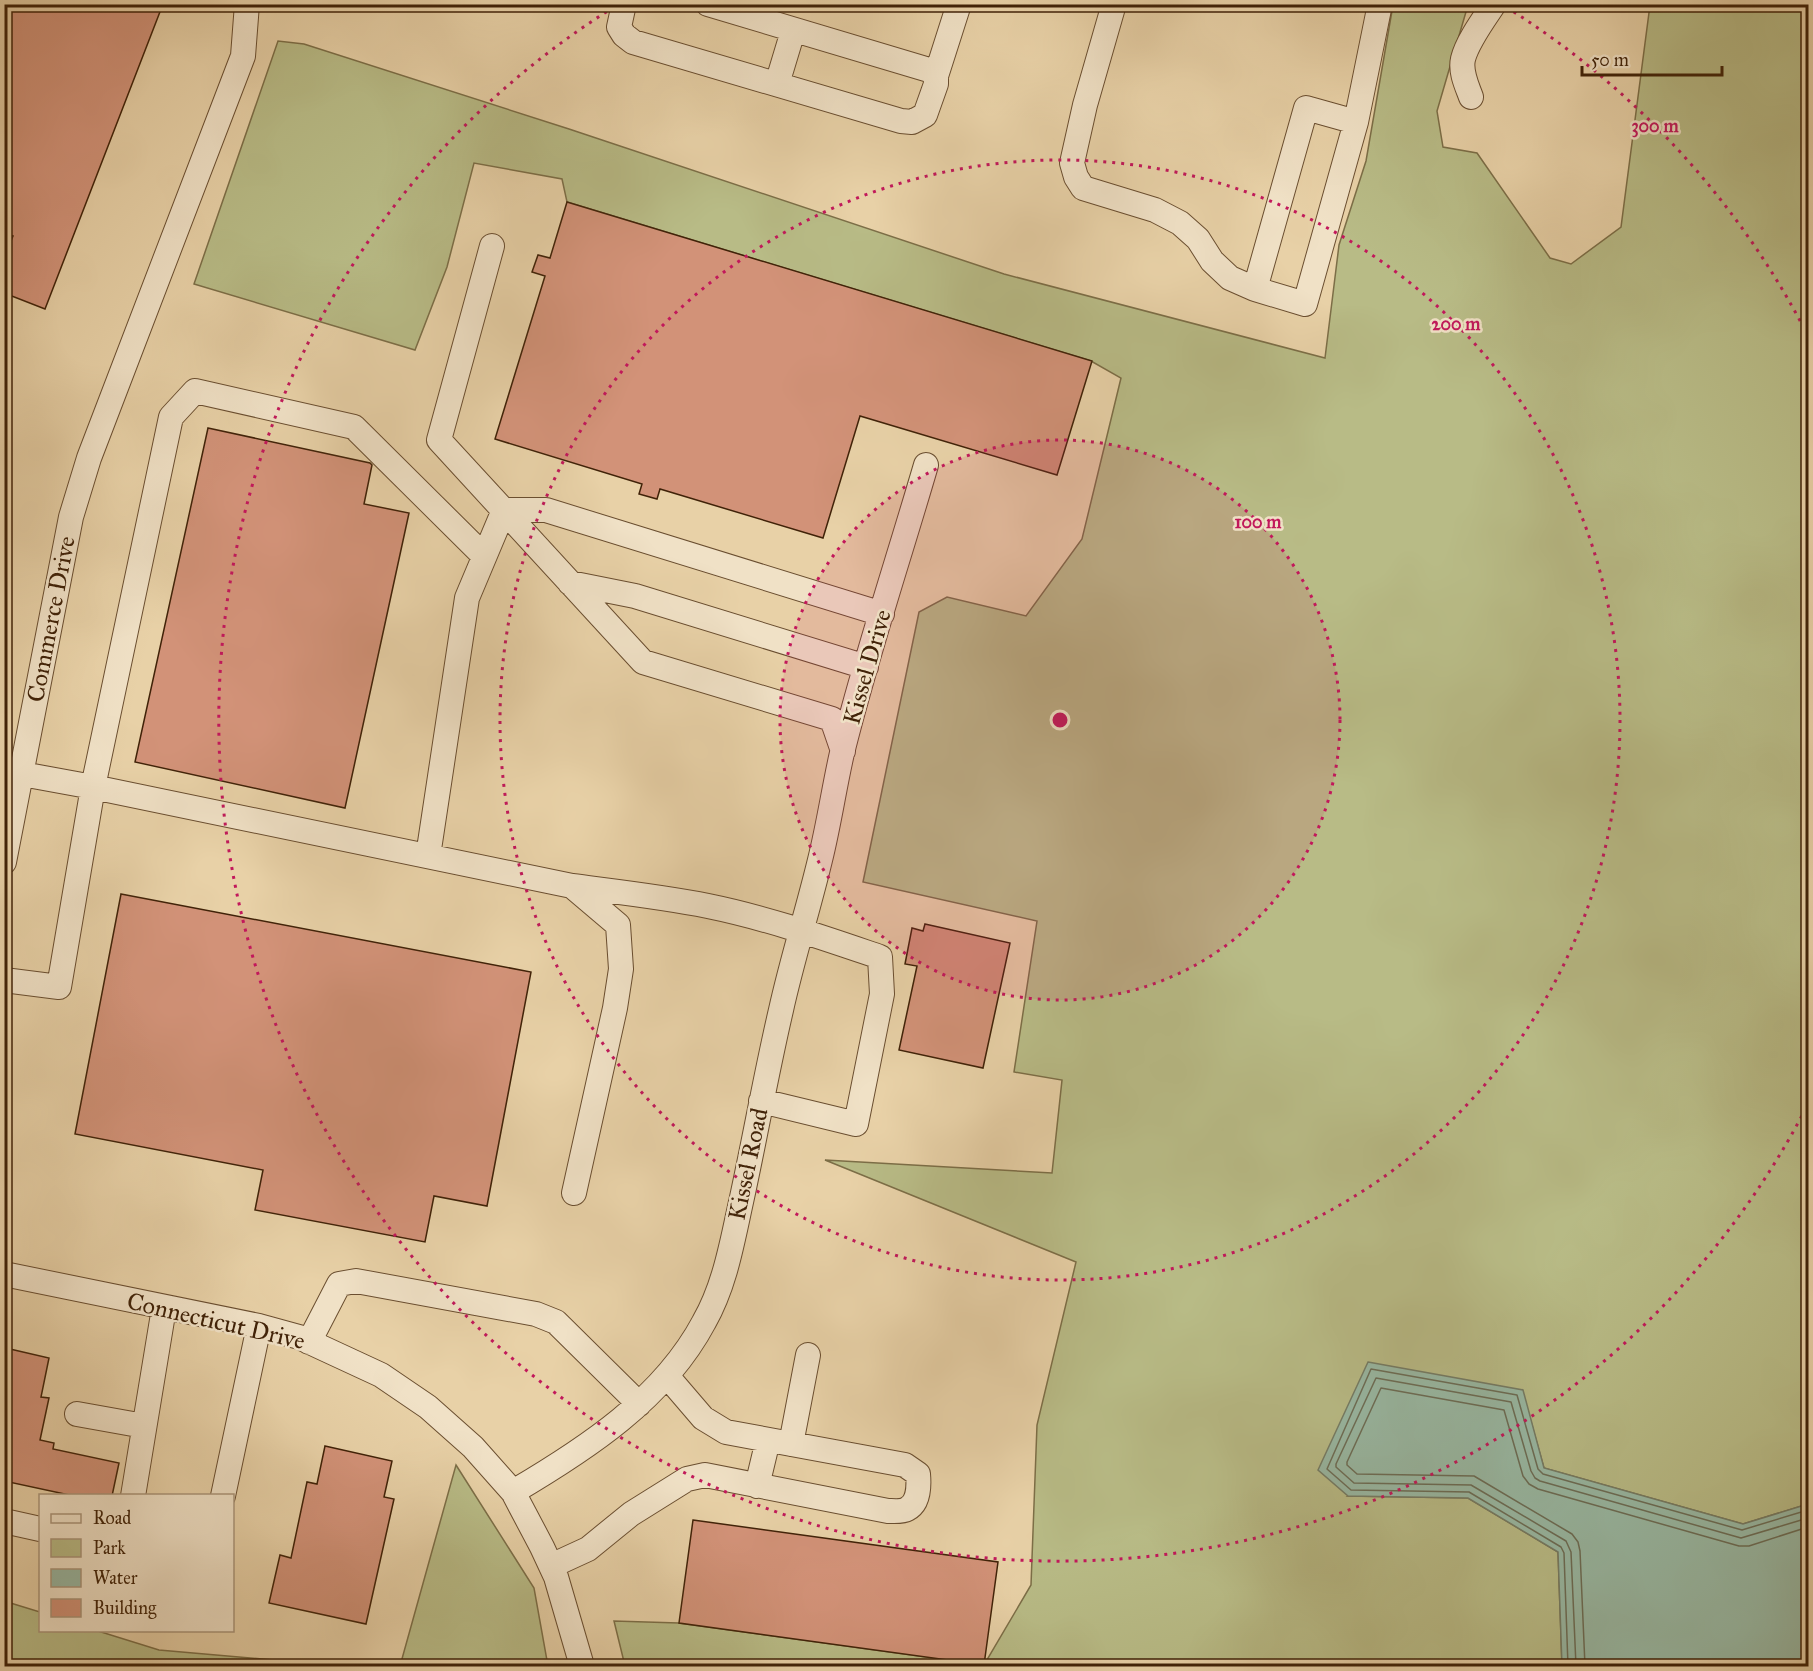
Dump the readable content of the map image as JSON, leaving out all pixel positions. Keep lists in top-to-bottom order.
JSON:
{
  "streets": {
    "street": [
      "Commerce Drive",
      "Kissel Drive",
      "Kissel Road",
      "Connecticut Drive"
    ]
  },
  "crossings": [
    ["Kissel Drive", "Kissel Road"],
    ["Kissel Road", "Connecticut Drive"]
  ],
  "legend": [
    "Road",
    "Park",
    "Water",
    "Building"
  ],
  "scale_bar": "50 m",
  "rings": ["300 m", "200 m", "100 m"]
}
